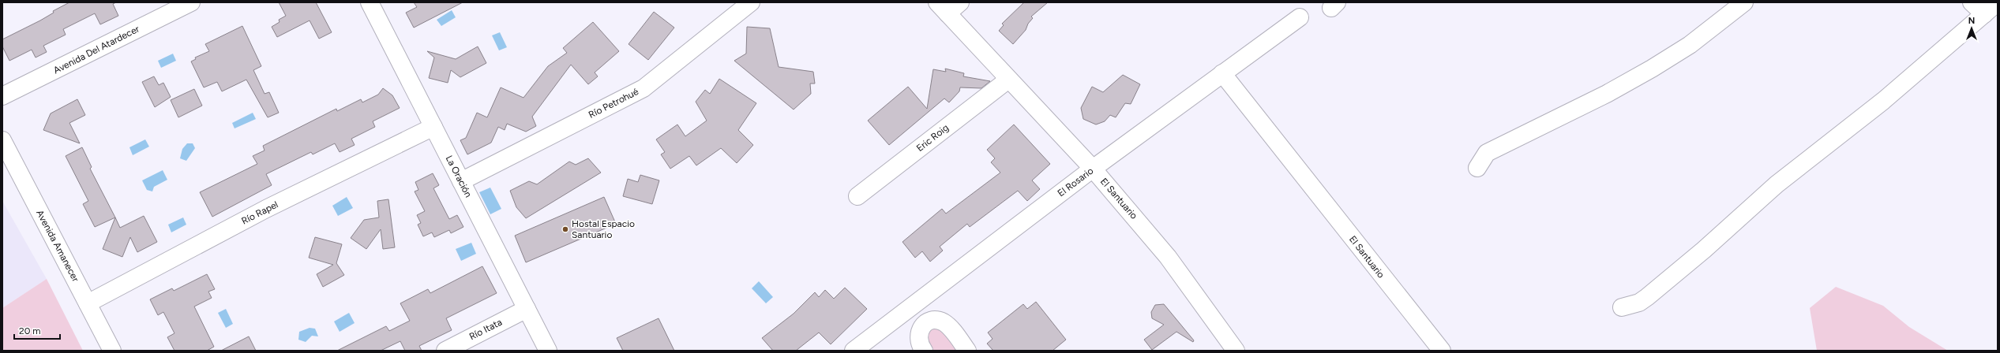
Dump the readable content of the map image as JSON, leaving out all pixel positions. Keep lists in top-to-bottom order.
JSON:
{
  "streets": {
    "street": [
      "Avenida Del Atardecer",
      "Río Petrohué",
      "Eric Roig",
      "La Oración",
      "El Rosario",
      "El Santuario",
      "Río Rapel",
      "Avenida Amanecer",
      "Río Itata"
    ]
  },
  "crossings": [
    ["Río Petrohué", "La Oración"],
    ["Eric Roig", "El Santuario"],
    ["La Oración", "Río Rapel"],
    ["La Oración", "Río Itata"],
    ["El Rosario", "El Santuario"],
    ["Río Rapel", "Avenida Amanecer"]
  ],
  "places": ["Hostal Espacio Santuario"],
  "scale_bar": "20 m",
  "north": "top"
}
